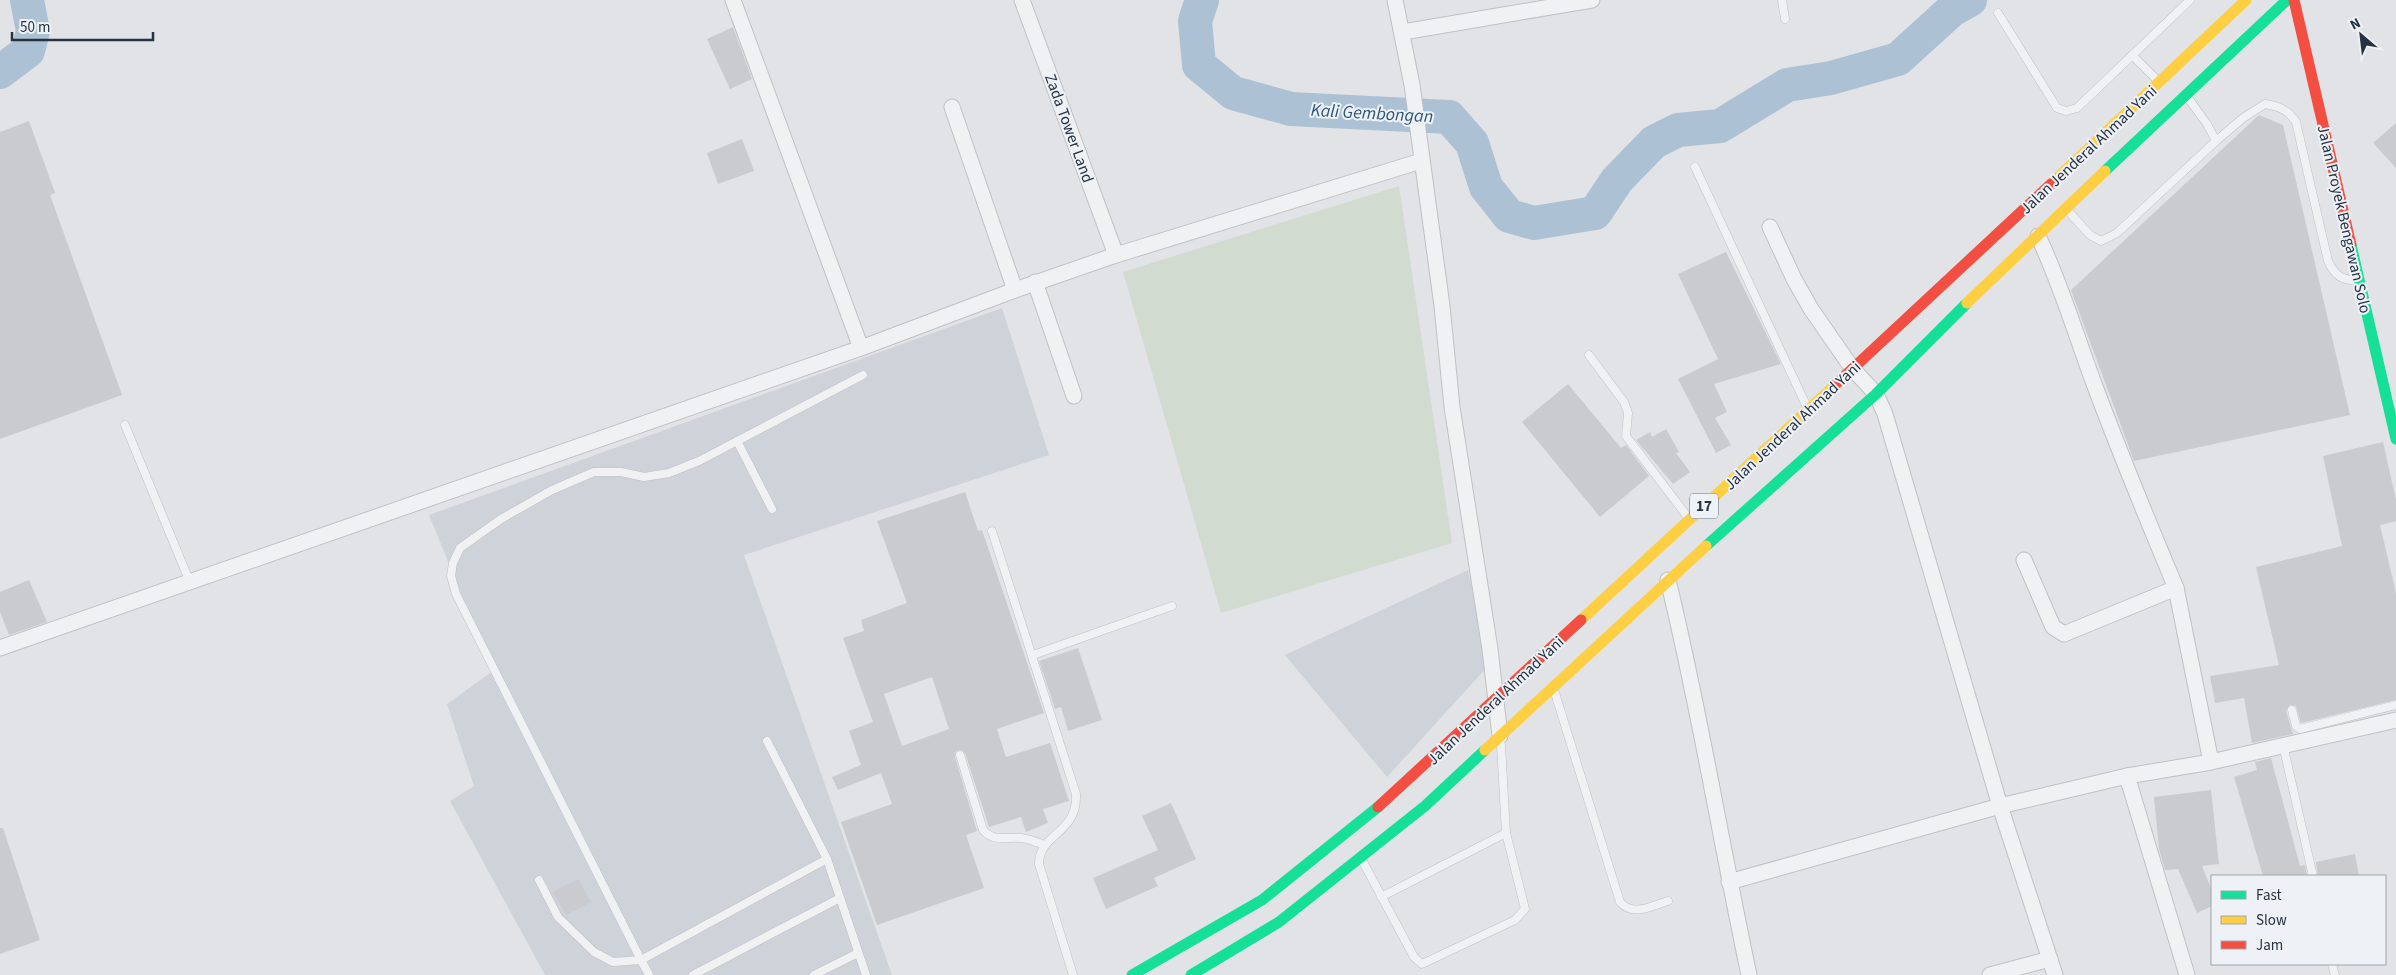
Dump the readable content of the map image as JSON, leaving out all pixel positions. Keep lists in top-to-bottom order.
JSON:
{
  "streets": {
    "main road": ["Jalan Jenderal Ahmad Yani", "Jalan Proyek Bengawan Solo", "17"],
    "street": ["Zada Tower Land"]
  },
  "water": ["Kali Gembongan"],
  "legend": ["Fast", "Slow", "Jam"],
  "scale_bar": "50 m",
  "north": "top left"
}
